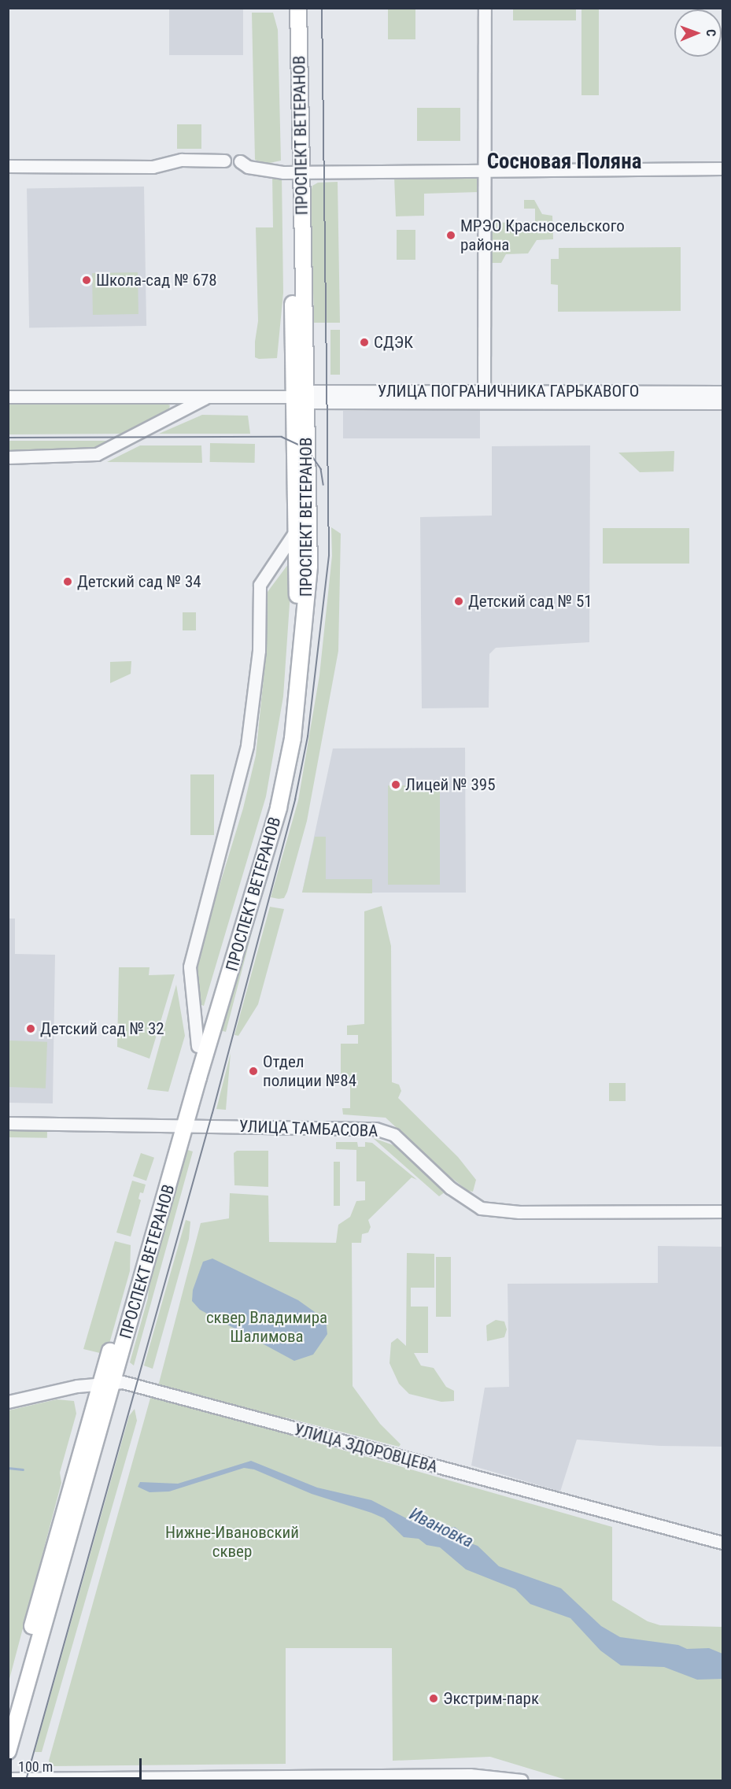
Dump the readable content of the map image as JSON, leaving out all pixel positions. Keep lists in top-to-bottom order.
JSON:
{
  "streets": {
    "main road": ["ПРОСПЕКТ ВЕТЕРАНОВ"],
    "street": ["УЛИЦА ПОГРАНИЧНИКА ГАРЬКАВОГО", "УЛИЦА ТАМБАСОВА", "УЛИЦА ЗДОРОВЦЕВА"]
  },
  "crossings": [
    ["ПРОСПЕКТ ВЕТЕРАНОВ", "УЛИЦА ПОГРАНИЧНИКА ГАРЬКАВОГО"],
    ["ПРОСПЕКТ ВЕТЕРАНОВ", "УЛИЦА ТАМБАСОВА"],
    ["ПРОСПЕКТ ВЕТЕРАНОВ", "УЛИЦА ЗДОРОВЦЕВА"]
  ],
  "districts": ["Сосновая Поляна"],
  "water": ["Ивановка"],
  "parks": ["сквер Владимира Шалимова", "Нижне-Ивановский сквер"],
  "places": [
    "МРЭО Красносельского района",
    "Школа-сад № 678",
    "СДЭК",
    "Детский сад № 34",
    "Детский сад № 51",
    "Лицей № 395",
    "Детский сад № 32",
    "Отдел полиции №84",
    "Экстрим-парк"
  ],
  "scale_bar": "100 m",
  "north": "right"
}
